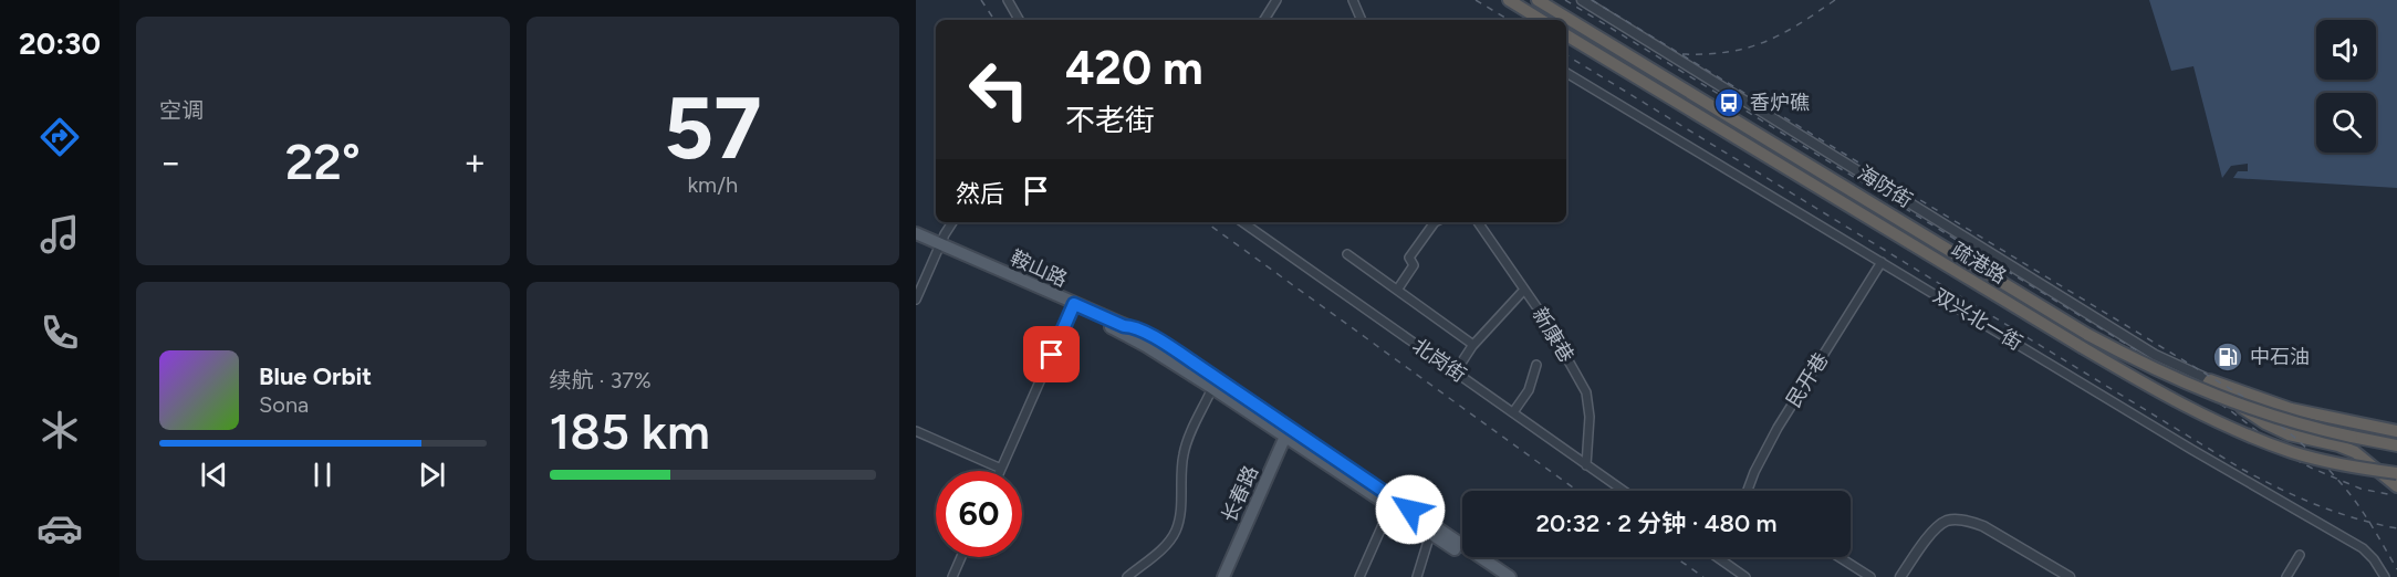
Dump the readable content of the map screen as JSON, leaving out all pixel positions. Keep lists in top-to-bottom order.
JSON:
{
  "streets": {
    "highway": ["疏港路"],
    "main road": ["鞍山路", "长春路"],
    "street": [
      "海防街",
      "双兴北一街",
      "新康巷",
      "北岗街",
      "民开巷"
    ]
  },
  "crossings": [
    ["鞍山路", "长春路"],
    ["双兴北一街", "民开巷"],
    ["新康巷", "北岗街"]
  ],
  "places": {
    "bus stop": ["香炉礁"],
    "fuel station": ["中石油"]
  },
  "page": {
    "tabs": "20:30",
    "tile": [
      "空调",
      ["57", "km/h"],
      ["续航 · 37%", "185 km"]
    ],
    "turn": ["420 m", "不老街"],
    "heat": ["−", "22°", "+"],
    "then": "然后",
    "song": ["Blue Orbit", "Sona"],
    "limit": "60",
    "trip": "20:32 · 2 分钟 · 480 m"
  }
}
